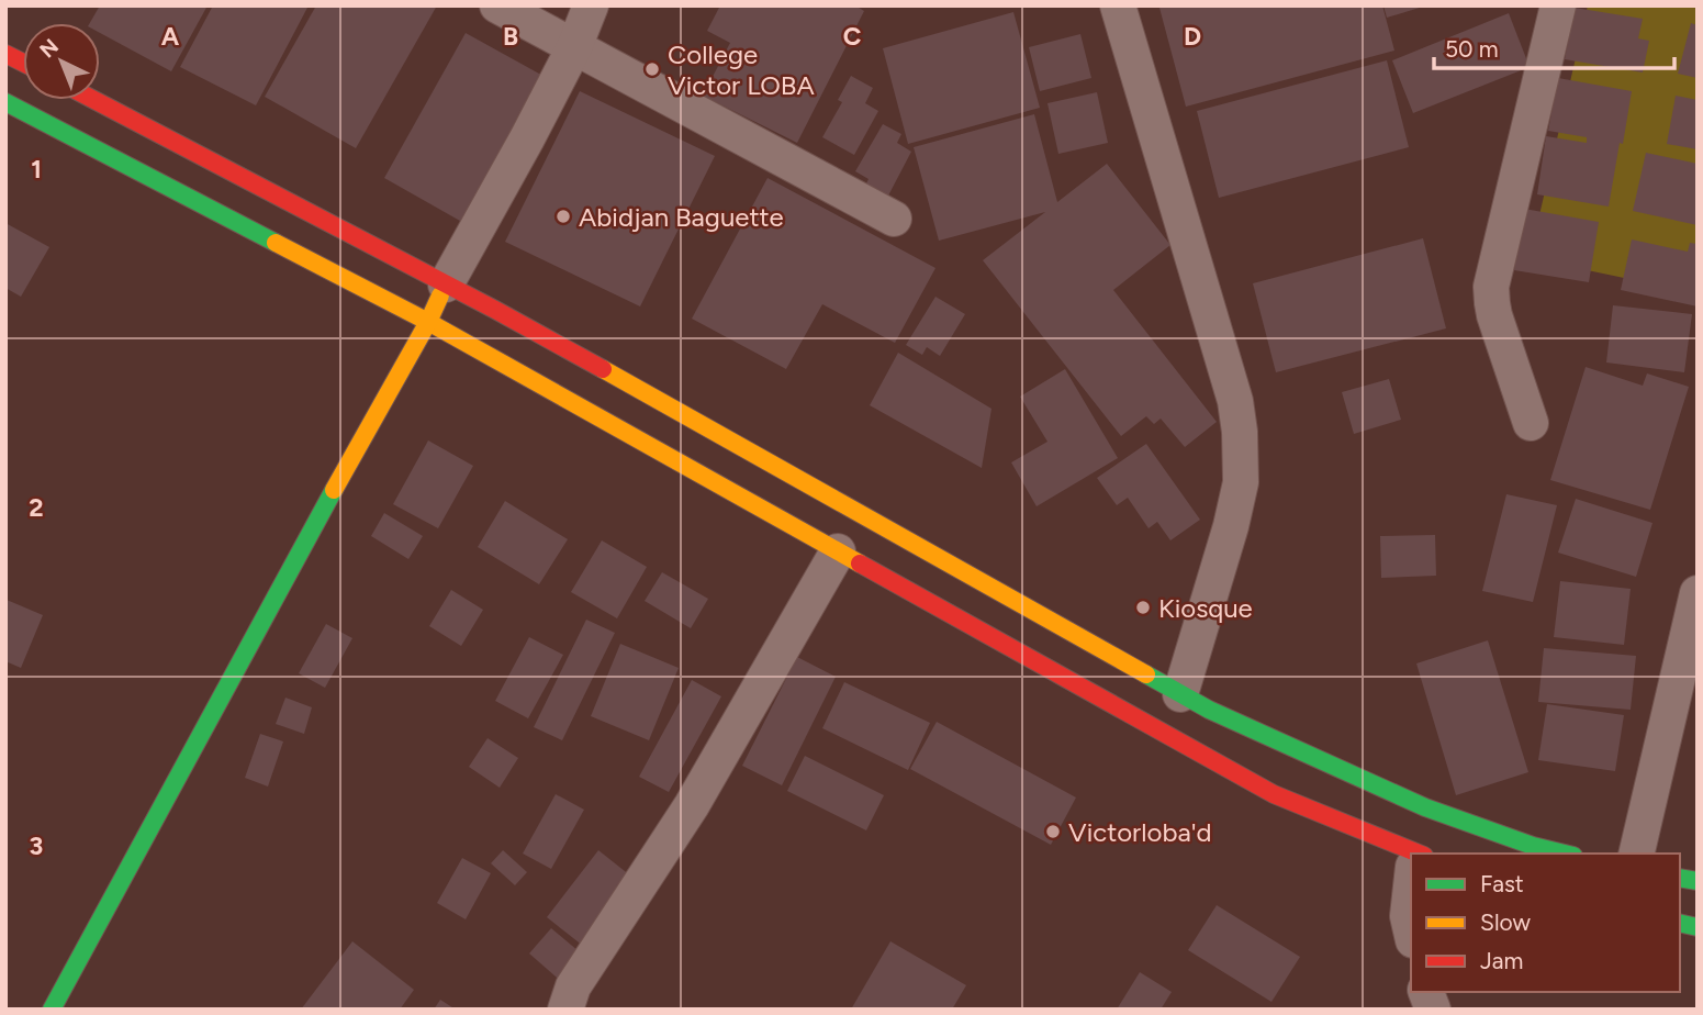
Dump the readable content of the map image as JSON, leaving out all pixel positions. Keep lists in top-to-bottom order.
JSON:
{
  "places": [
    "College Victor LOBA",
    "Abidjan Baguette",
    "Kiosque",
    "Victorloba'd"
  ],
  "legend": ["Fast", "Slow", "Jam"],
  "scale_bar": "50 m",
  "north": "top left",
  "grid": {
    "columns": [
      "A",
      "B",
      "C",
      "D"
    ],
    "rows": ["1", "2", "3"]
  }
}
